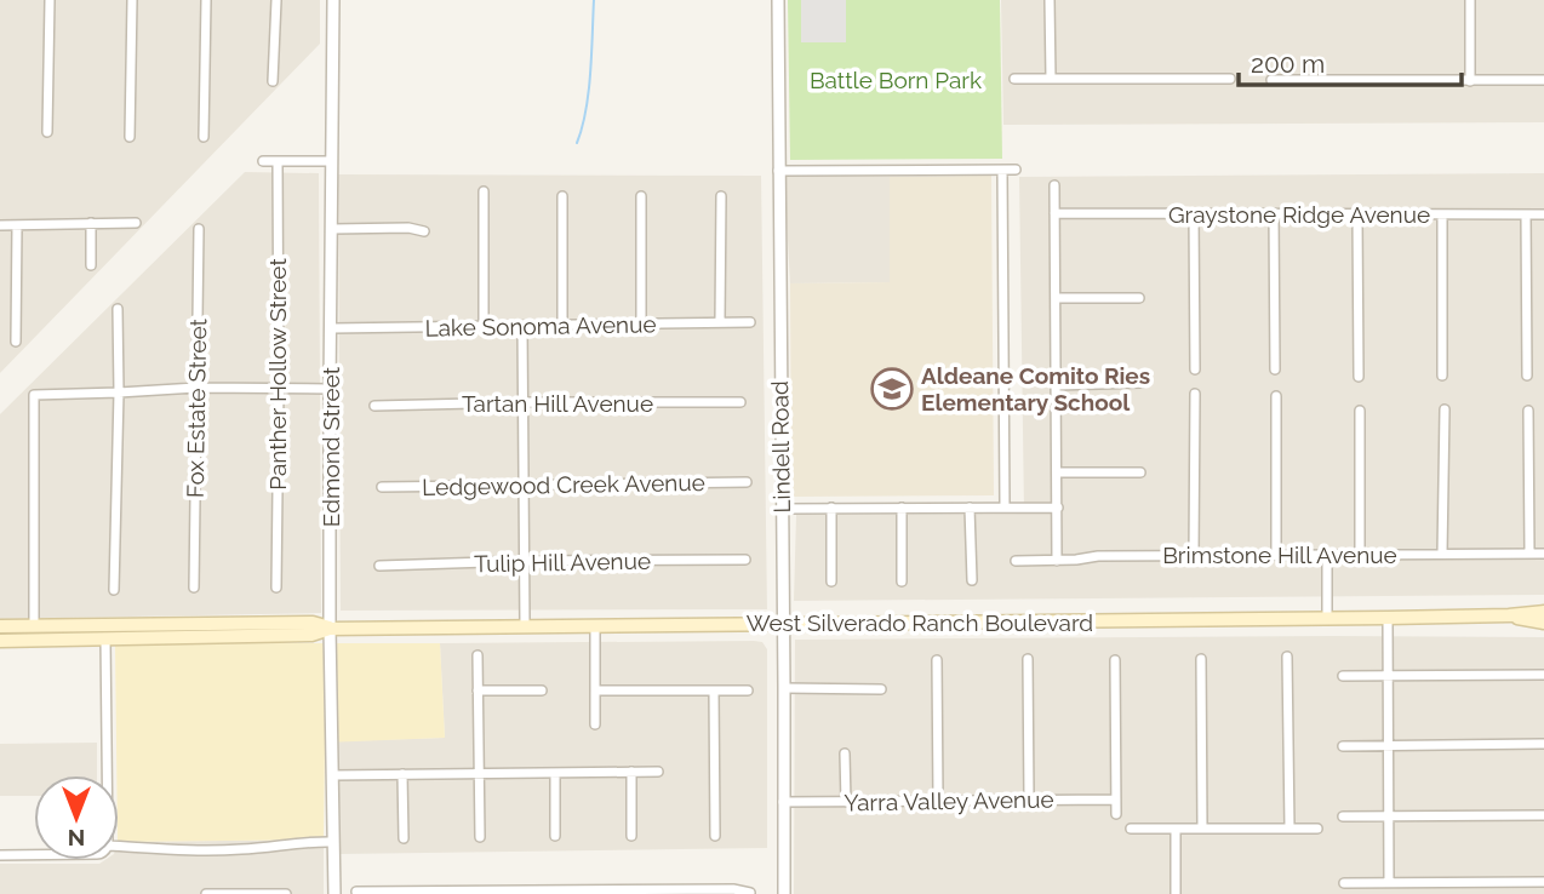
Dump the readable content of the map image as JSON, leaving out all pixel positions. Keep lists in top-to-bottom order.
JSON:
{
  "streets": {
    "main road": ["West Silverado Ranch Boulevard"],
    "street": [
      "Graystone Ridge Avenue",
      "Lake Sonoma Avenue",
      "Panther Hollow Street",
      "Tartan Hill Avenue",
      "Fox Estate Street",
      "Edmond Street",
      "Lindell Road",
      "Ledgewood Creek Avenue",
      "Brimstone Hill Avenue",
      "Tulip Hill Avenue",
      "Yarra Valley Avenue"
    ]
  },
  "crossings": [
    ["Lake Sonoma Avenue", "Edmond Street"],
    ["Edmond Street", "West Silverado Ranch Boulevard"],
    ["Lindell Road", "West Silverado Ranch Boulevard"],
    ["Lindell Road", "Yarra Valley Avenue"]
  ],
  "parks": ["Battle Born Park"],
  "places": {
    "school or university": ["Aldeane Comito Ries Elementary School"]
  },
  "scale_bar": "200 m",
  "north": "bottom"
}
